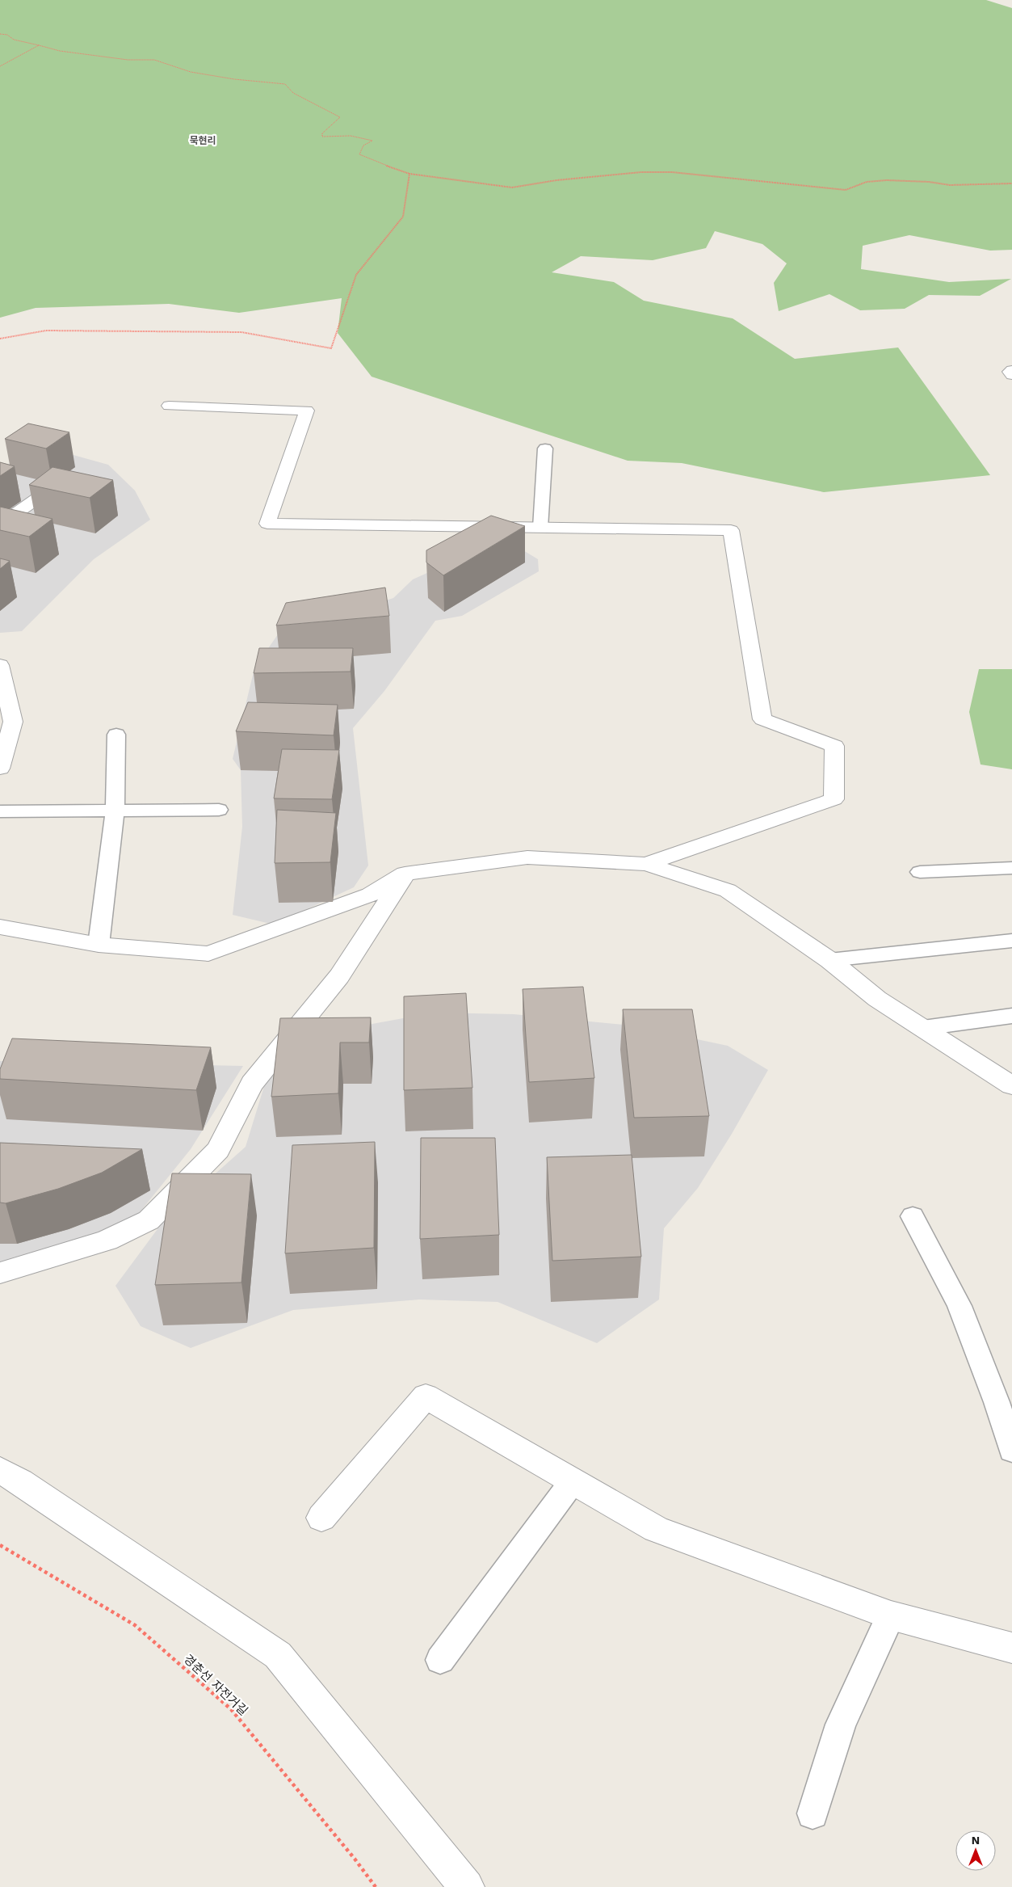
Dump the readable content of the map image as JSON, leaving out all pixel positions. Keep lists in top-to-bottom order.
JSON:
{
  "streets": {
    "path": ["경춘선 자전거길"]
  },
  "districts": ["묵현리"],
  "north": "top"
}
